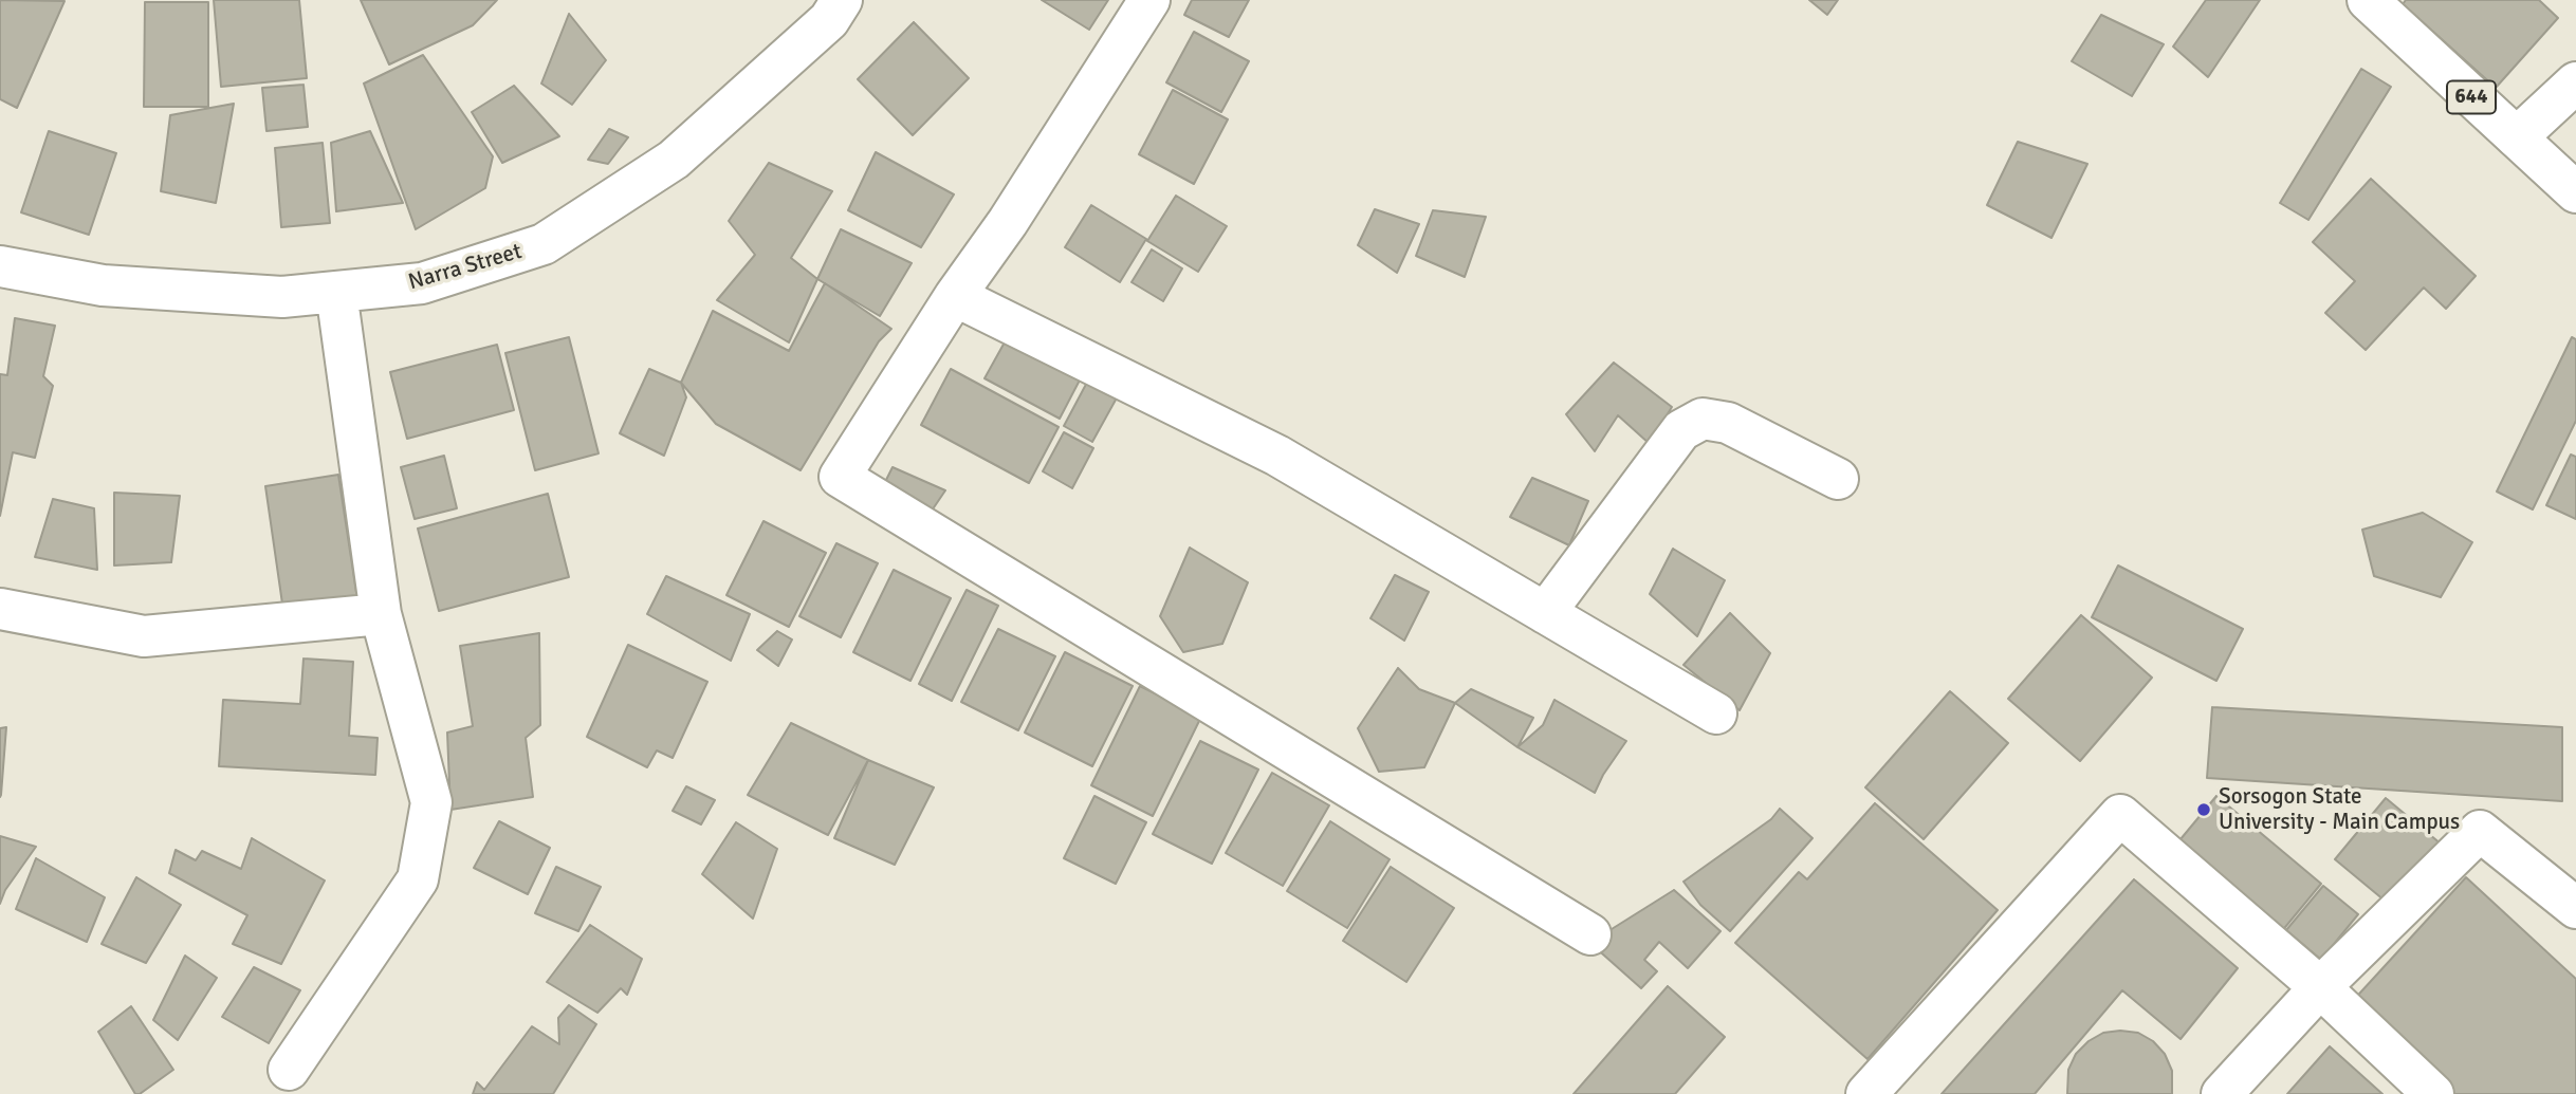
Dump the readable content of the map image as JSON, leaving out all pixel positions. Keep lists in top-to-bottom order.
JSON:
{
  "streets": {
    "street": ["644", "Narra Street"]
  },
  "places": ["Sorsogon State University - Main Campus"]
}
